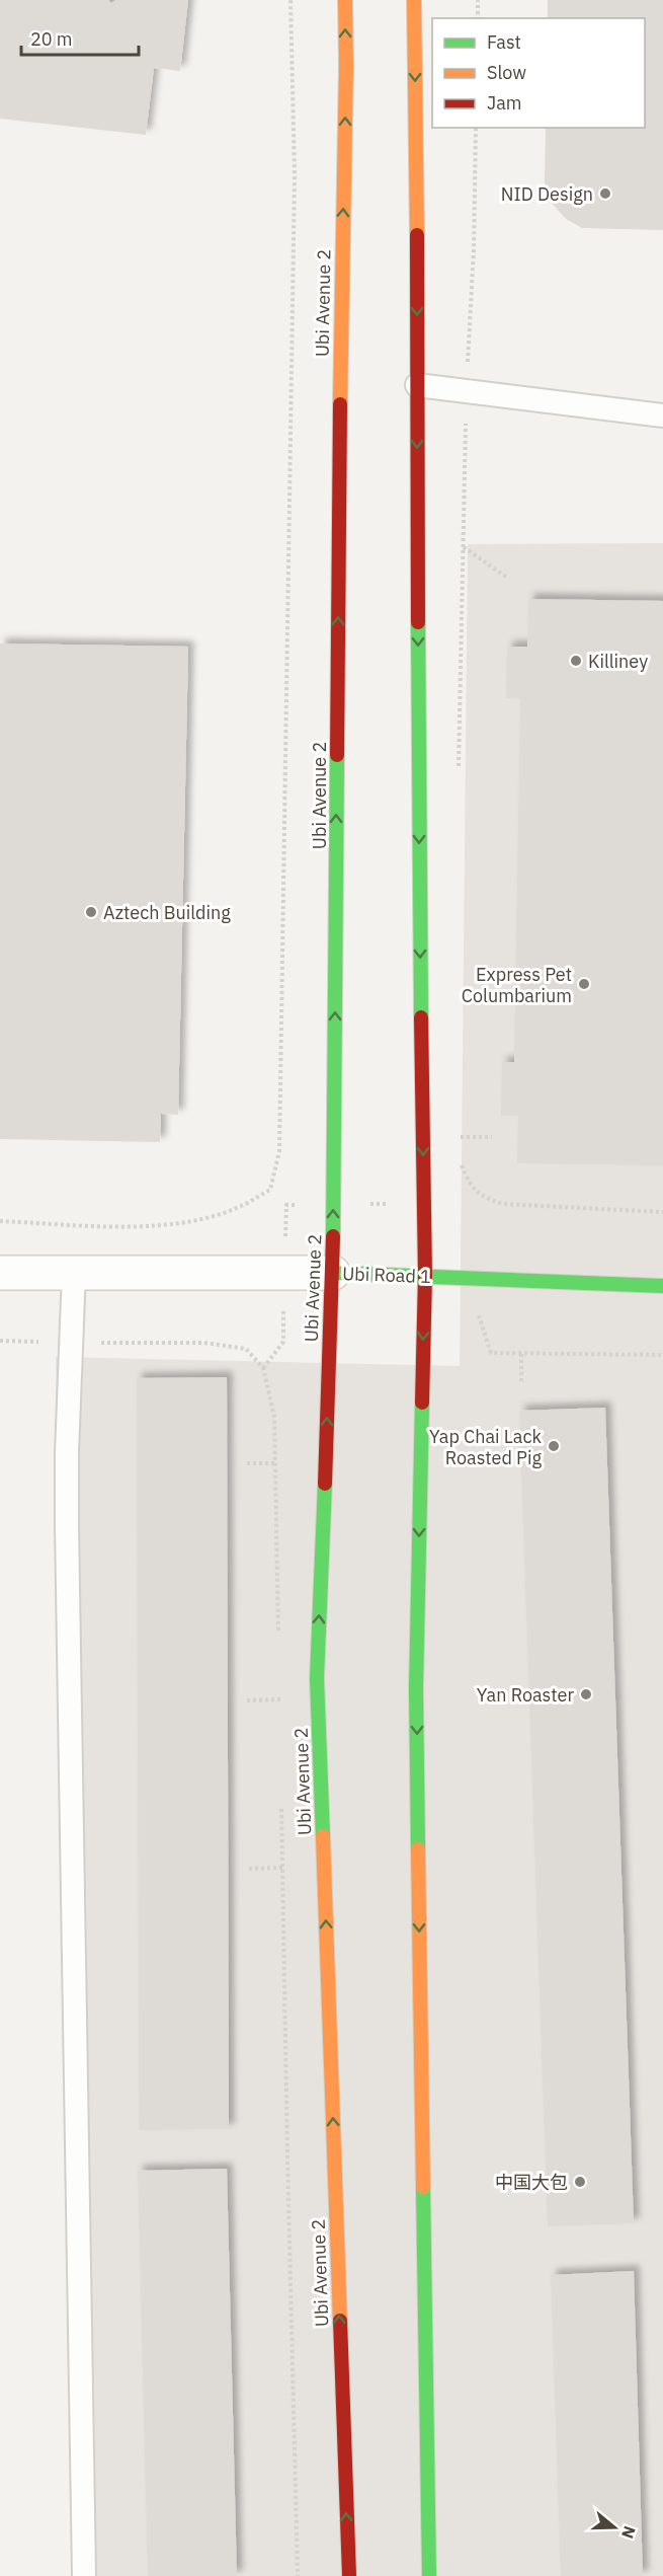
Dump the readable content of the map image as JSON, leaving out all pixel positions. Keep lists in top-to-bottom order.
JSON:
{
  "streets": {
    "main road": ["Ubi Avenue 2", "Ubi Road 1"]
  },
  "crossings": [
    ["Ubi Avenue 2", "Ubi Road 1"]
  ],
  "places": [
    "NID Design",
    "Killiney",
    "Aztech Building",
    "Express Pet Columbarium",
    "Yap Chai Lack Roasted Pig",
    "Yan Roaster",
    "中国大包"
  ],
  "legend": ["Fast", "Slow", "Jam"],
  "scale_bar": "20 m",
  "north": "right"
}
